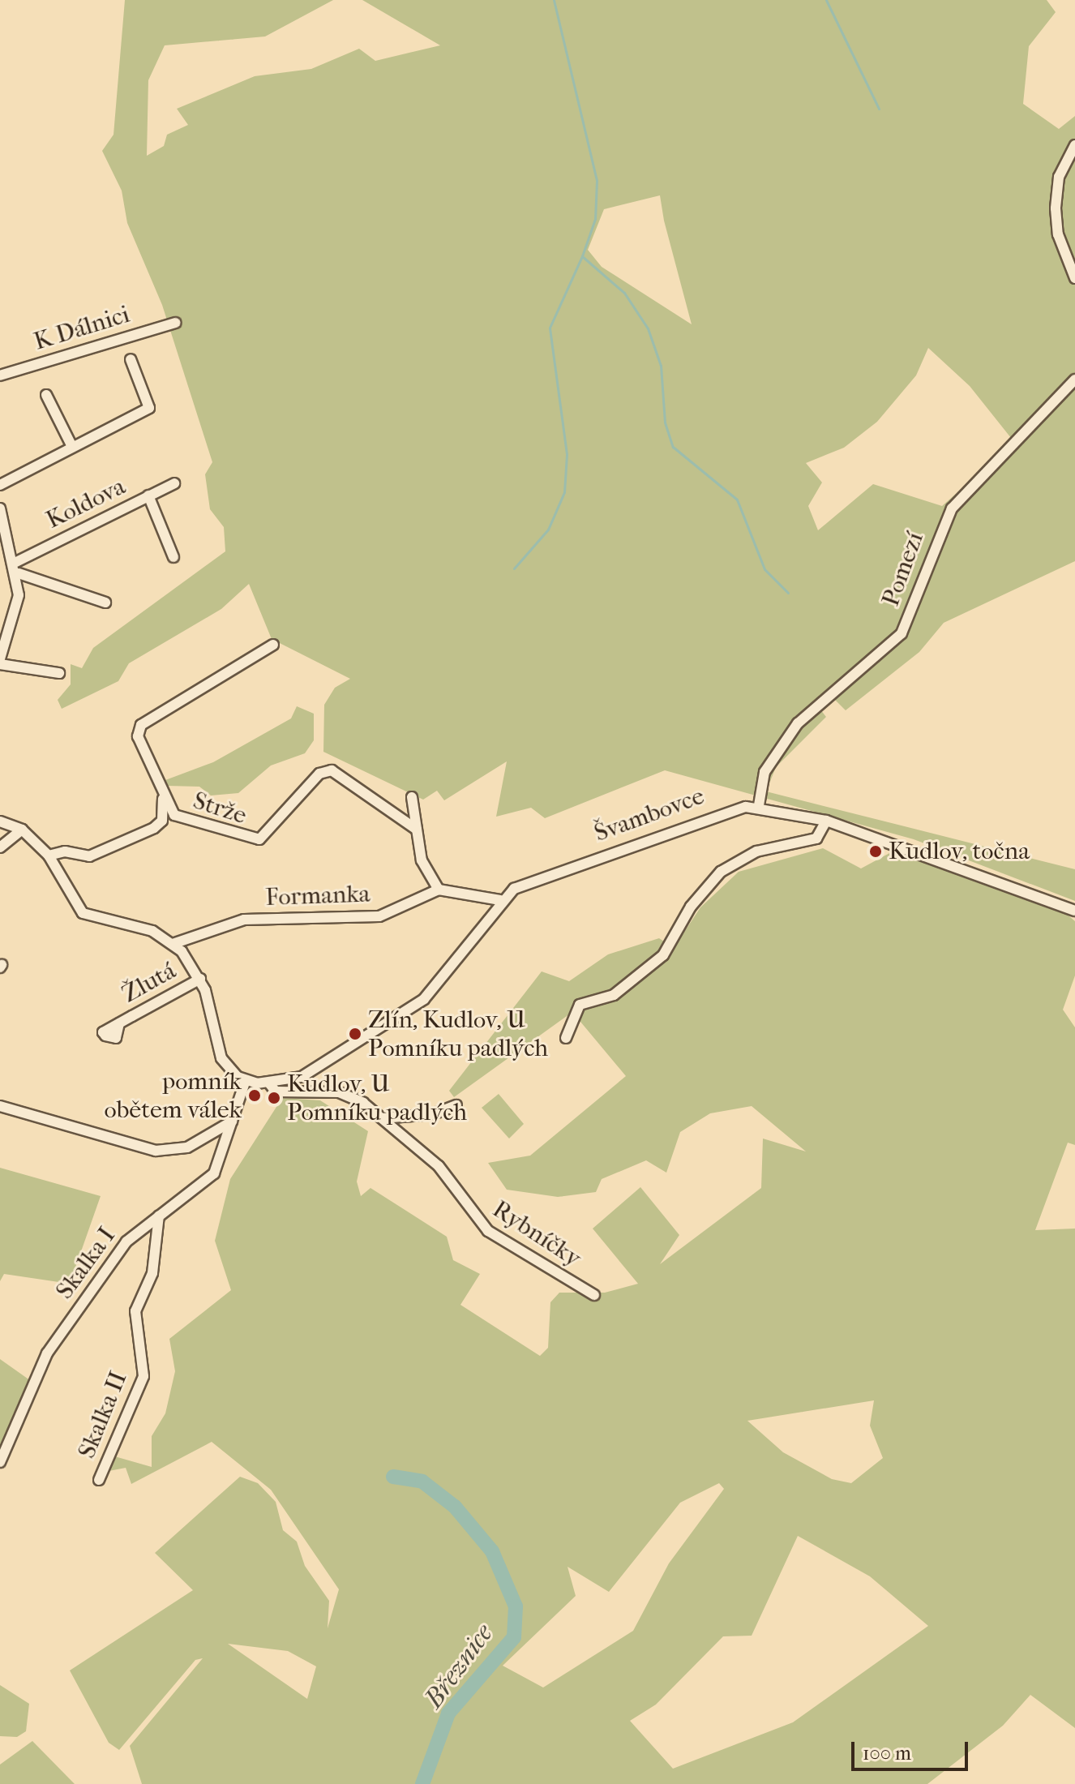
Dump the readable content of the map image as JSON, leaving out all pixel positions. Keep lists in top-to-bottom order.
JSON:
{
  "streets": {
    "street": [
      "K Dálnici",
      "Koldova",
      "Pomezí",
      "Strže",
      "Švambovce",
      "Formanka",
      "Žlutá",
      "Rybníčky",
      "Skalka I",
      "Skalka II"
    ]
  },
  "crossings": [
    ["Pomezí", "Švambovce"],
    ["Švambovce", "Rybníčky"],
    ["Skalka I", "Skalka II"]
  ],
  "water": ["Březnice"],
  "places": [
    "Kudlov, točna",
    "Zlín, Kudlov, U Pomníku padlých",
    "pomník obětem válek",
    "Kudlov, U Pomníku padlých"
  ],
  "scale_bar": "100 m"
}
